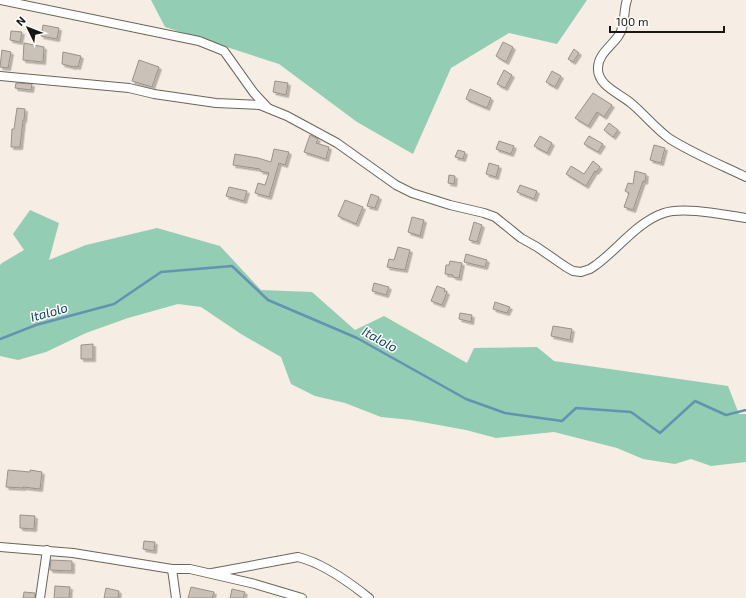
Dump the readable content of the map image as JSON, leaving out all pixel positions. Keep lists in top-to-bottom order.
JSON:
{
  "water": ["Italolo"],
  "scale_bar": "100 m",
  "north": "top left"
}
